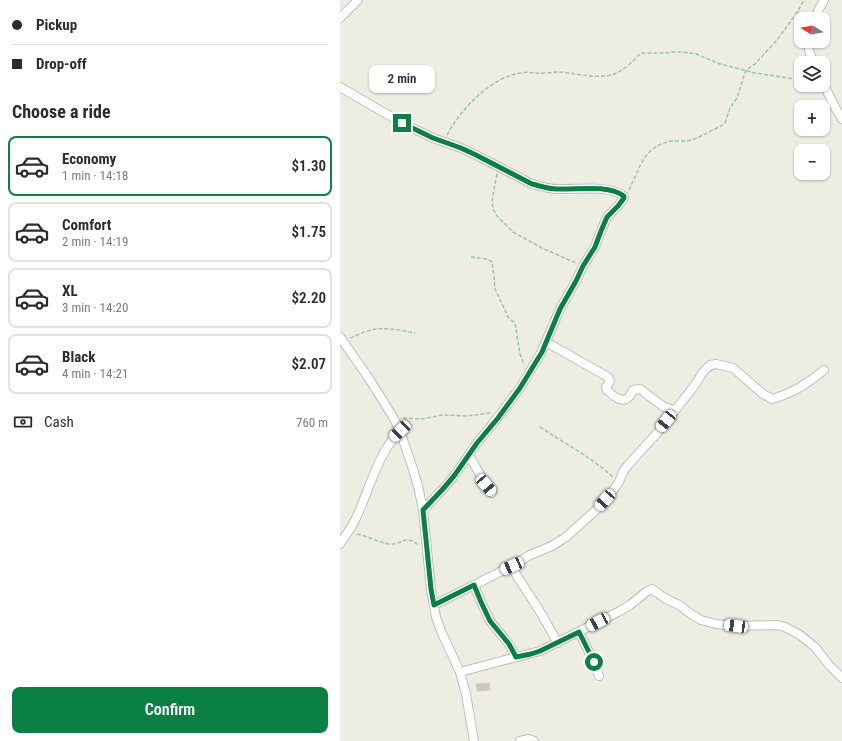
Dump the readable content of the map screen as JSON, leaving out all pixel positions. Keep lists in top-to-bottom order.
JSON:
{
  "north": "left",
  "page": {
    "banner": ["Pickup", "Drop-off"],
    "map_buttons": ["+", "−"],
    "bubble": "2 min",
    "heading": "Choose a ride",
    "list": [
      {
        "name": "Economy",
        "note": "1 min · 14:18",
        "value": "$1.30"
      },
      {
        "name": "Comfort",
        "note": "2 min · 14:19",
        "value": "$1.75"
      },
      {
        "name": "XL",
        "note": "3 min · 14:20",
        "value": "$2.20"
      },
      {
        "name": "Black",
        "note": "4 min · 14:21",
        "value": "$2.07"
      }
    ],
    "pay": ["Cash", "760 m"],
    "buttons": "Confirm"
  }
}
